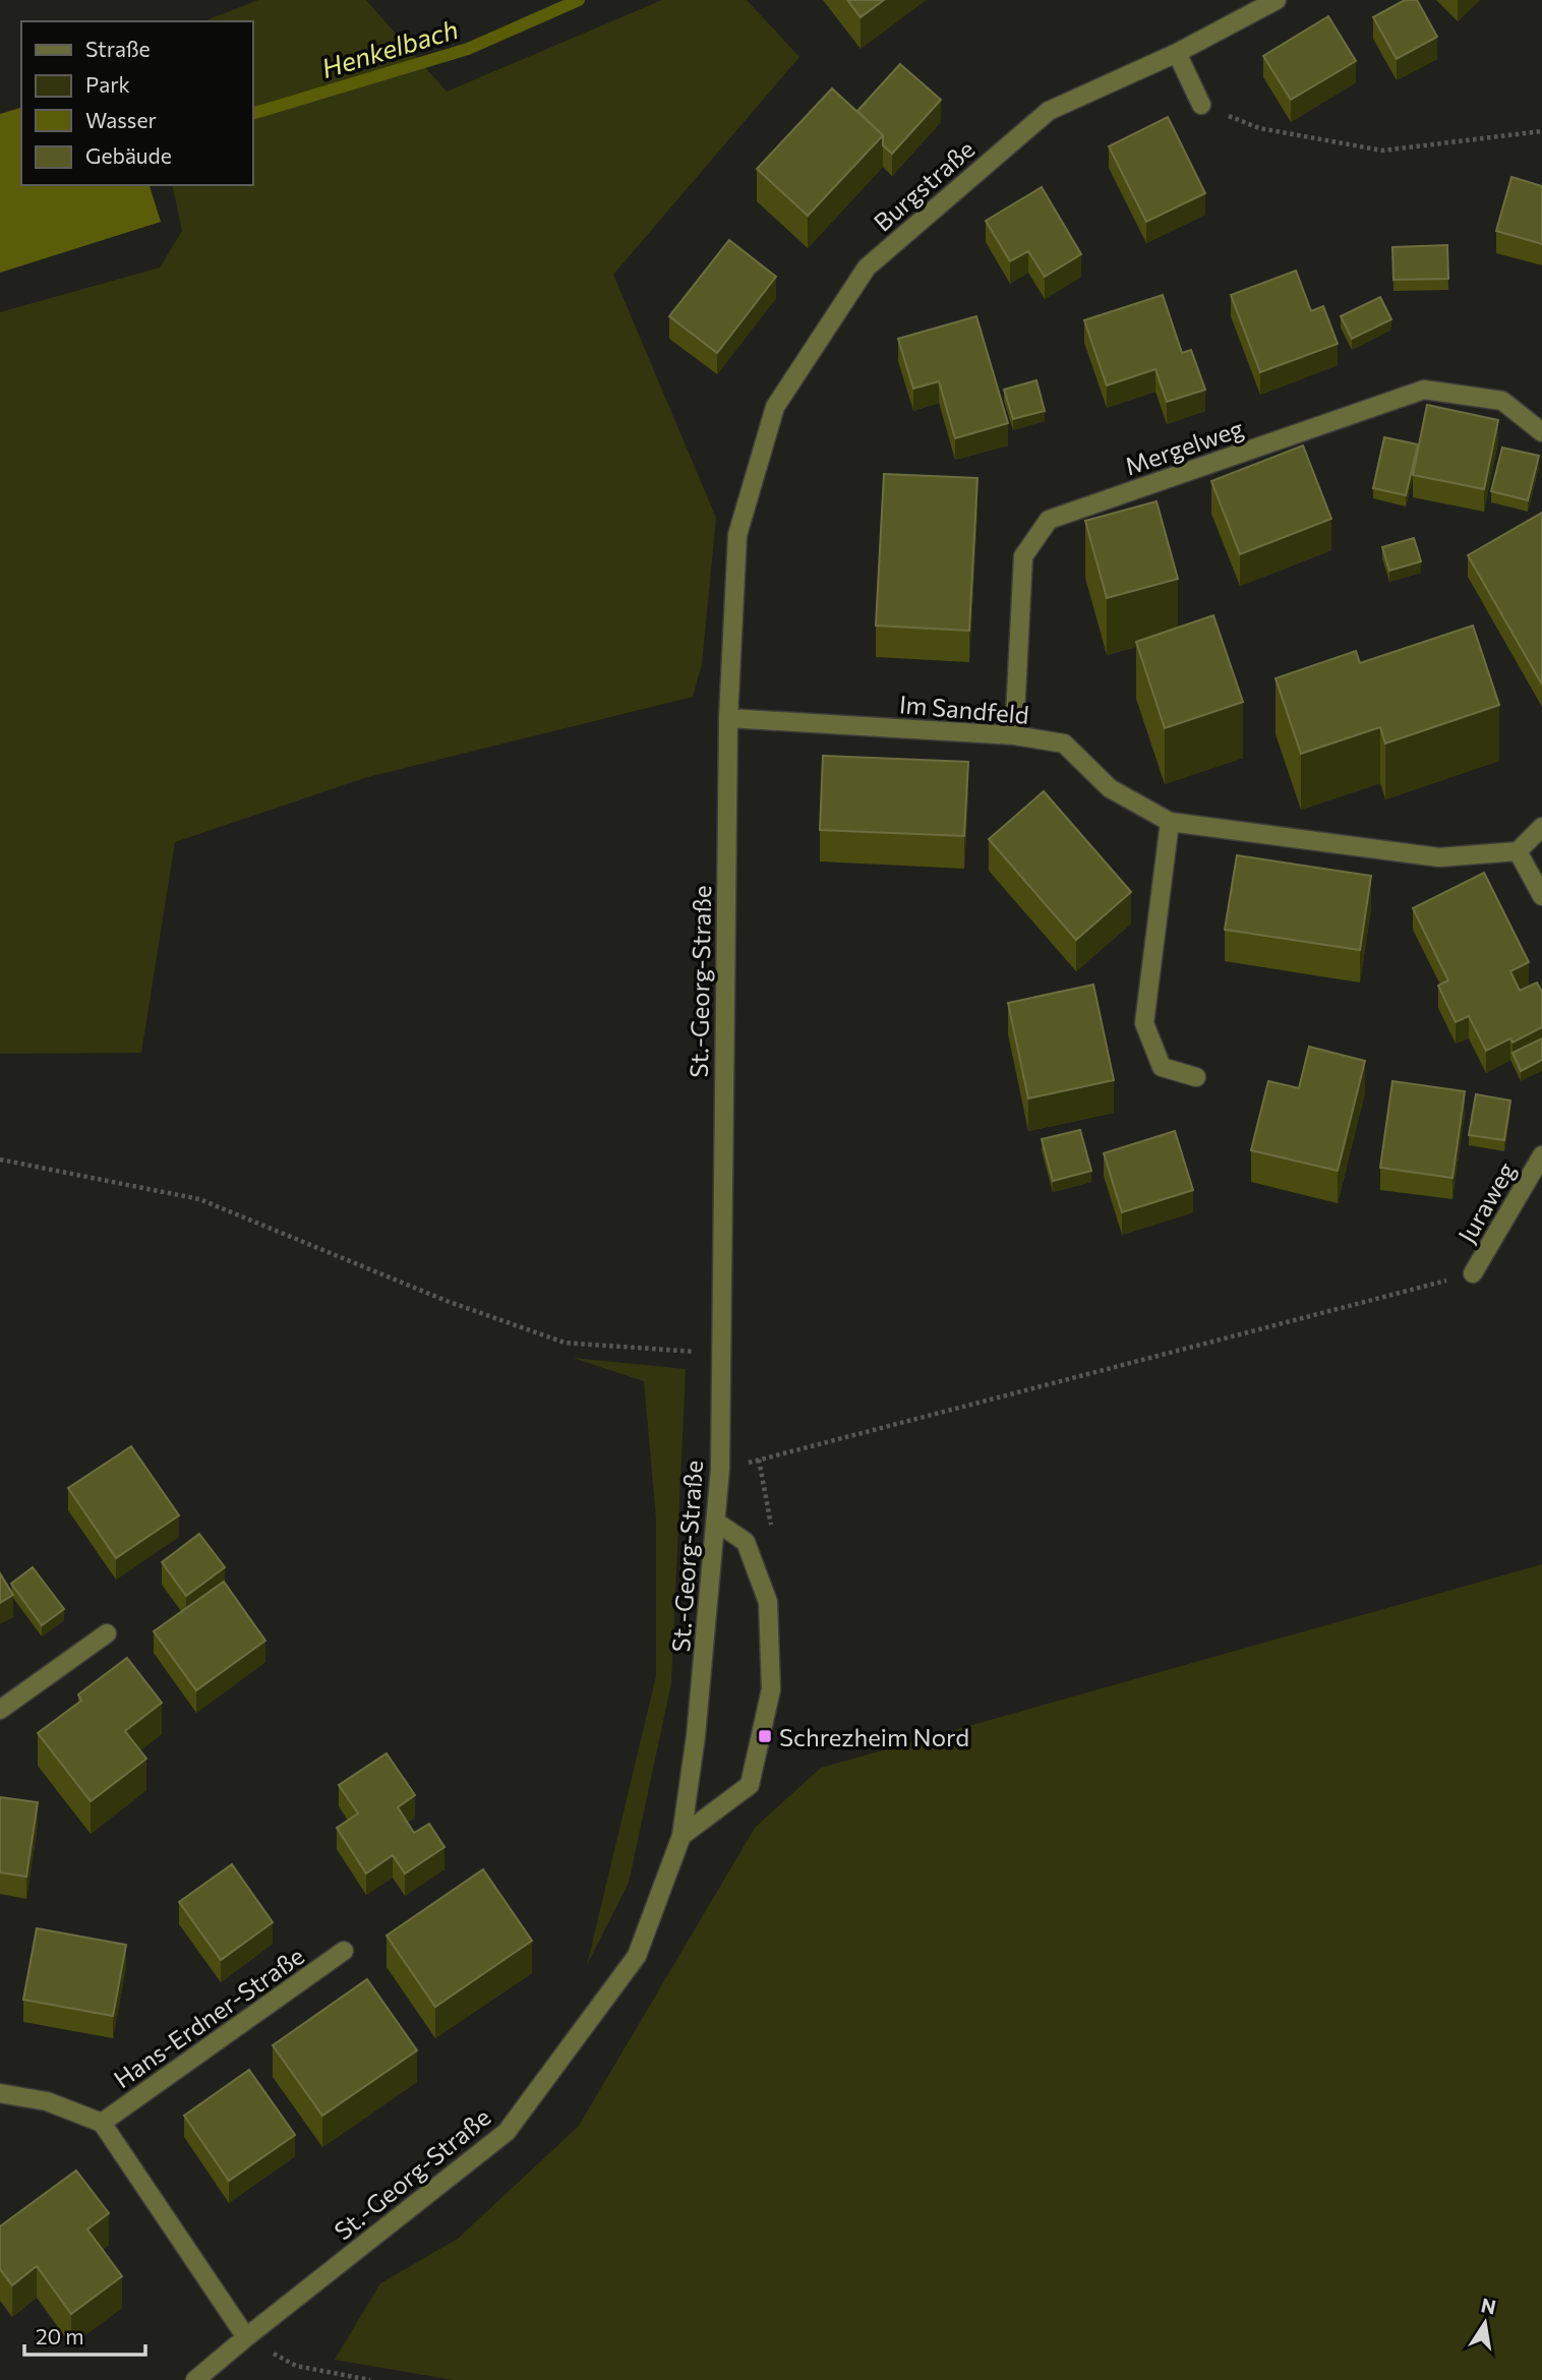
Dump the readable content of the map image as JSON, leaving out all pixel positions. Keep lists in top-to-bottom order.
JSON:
{
  "streets": {
    "street": [
      "Burgstraße",
      "Mergelweg",
      "Im Sandfeld",
      "St.-Georg-Straße",
      "Juraweg",
      "Hans-Erdner-Straße"
    ]
  },
  "crossings": [
    ["Burgstraße", "St.-Georg-Straße"],
    ["Mergelweg", "Im Sandfeld"],
    ["Im Sandfeld", "St.-Georg-Straße"]
  ],
  "water": ["Henkelbach"],
  "places": {
    "transit": ["Schrezheim Nord"]
  },
  "legend": [
    "Straße",
    "Park",
    "Wasser",
    "Gebäude"
  ],
  "scale_bar": "20 m",
  "north": "top"
}
